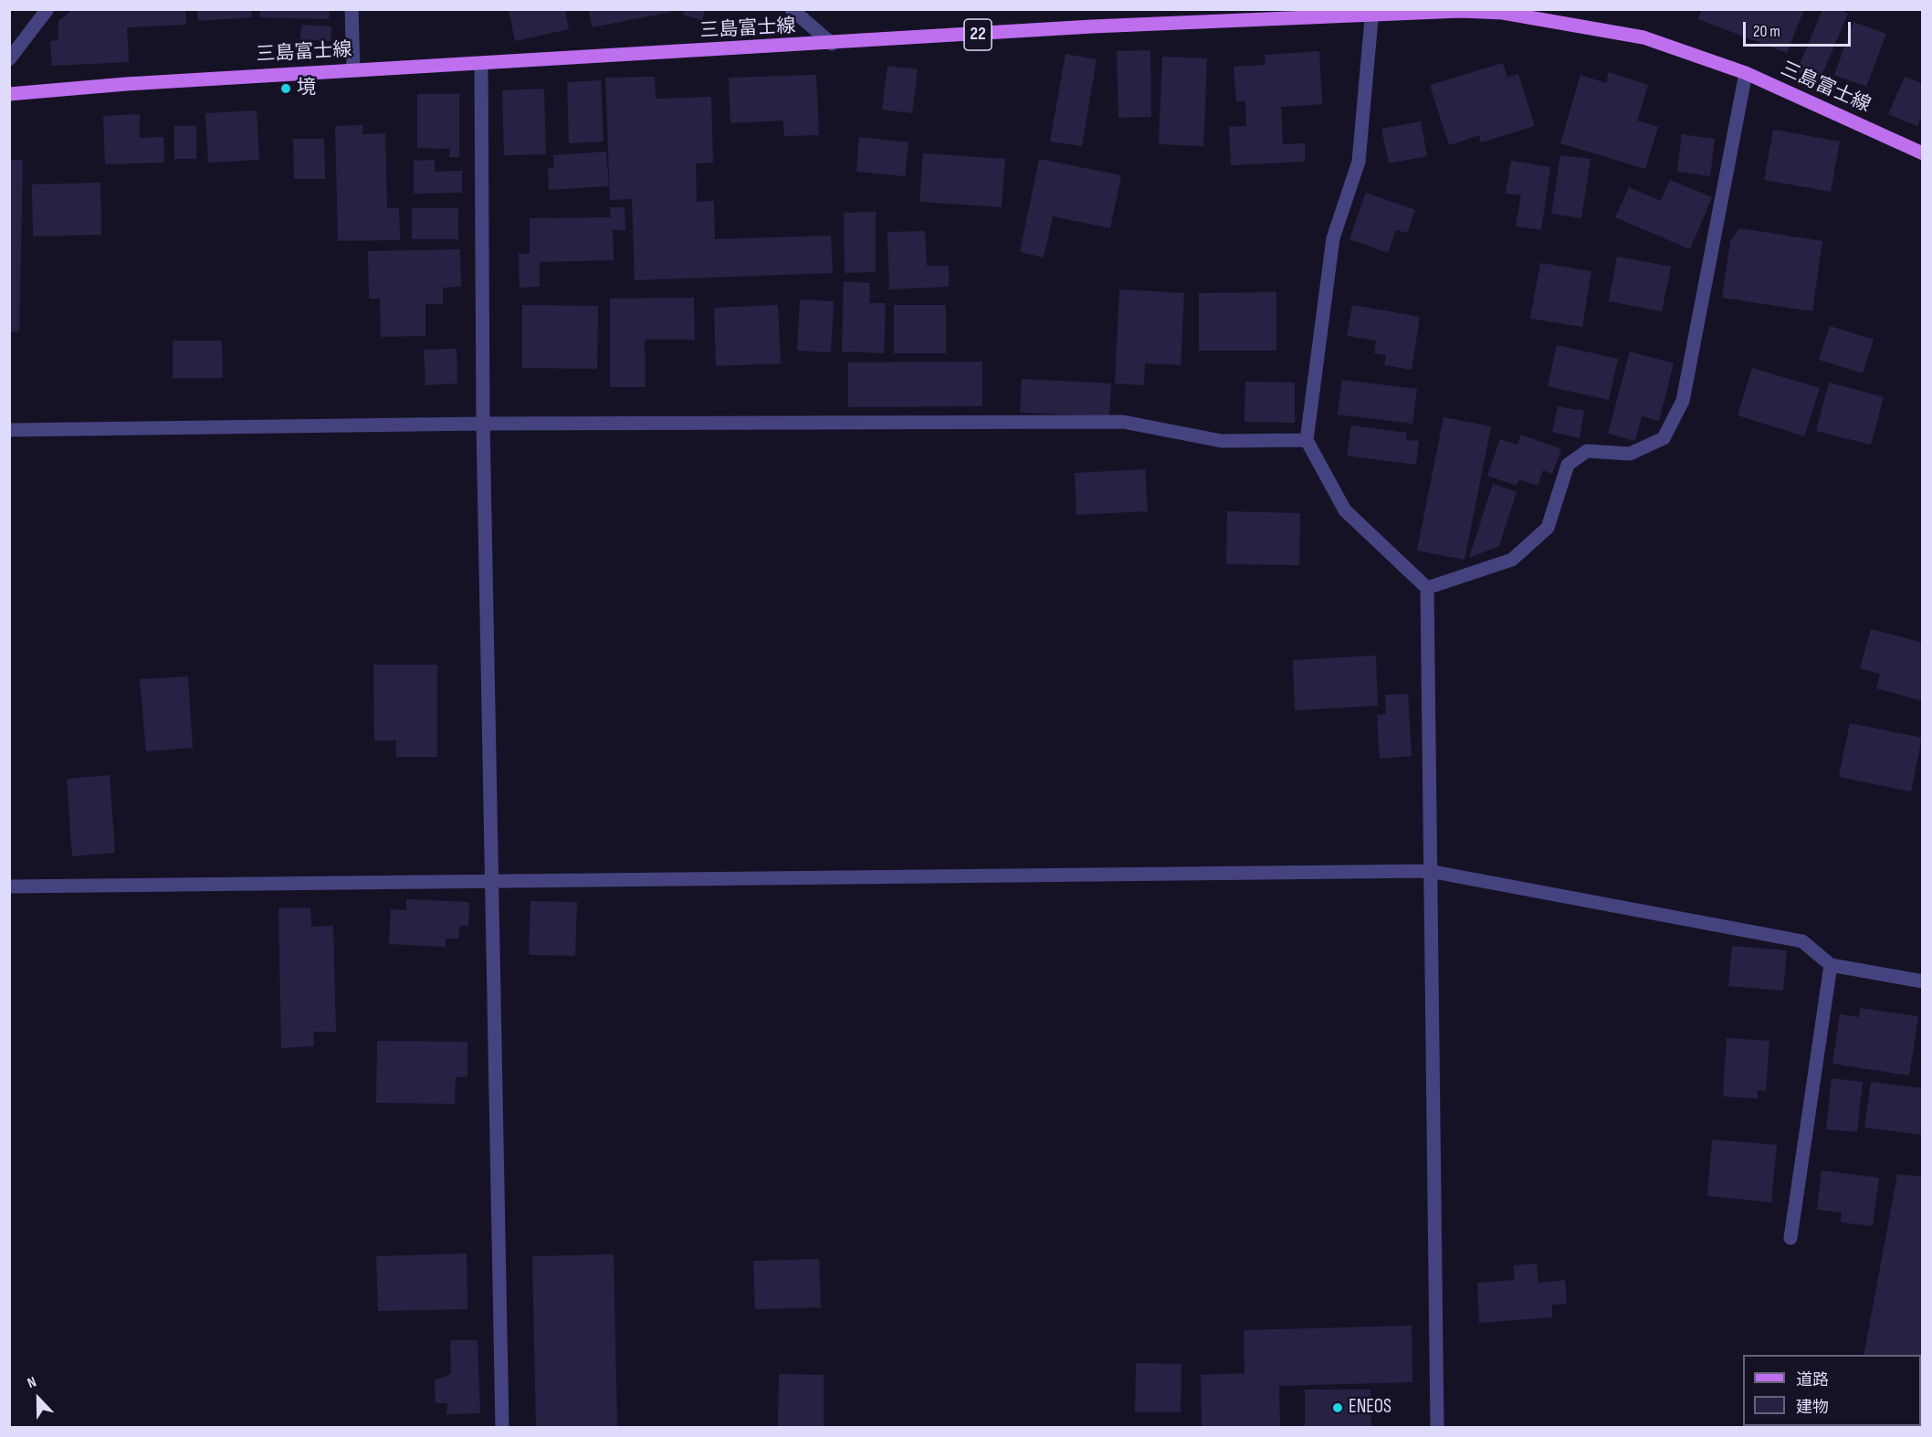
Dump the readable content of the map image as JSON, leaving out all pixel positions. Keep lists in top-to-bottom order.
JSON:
{
  "streets": {
    "main road": ["三島富士線", "22"]
  },
  "places": ["境", "ENEOS"],
  "legend": ["道路", "建物"],
  "scale_bar": "20 m",
  "north": "top"
}
